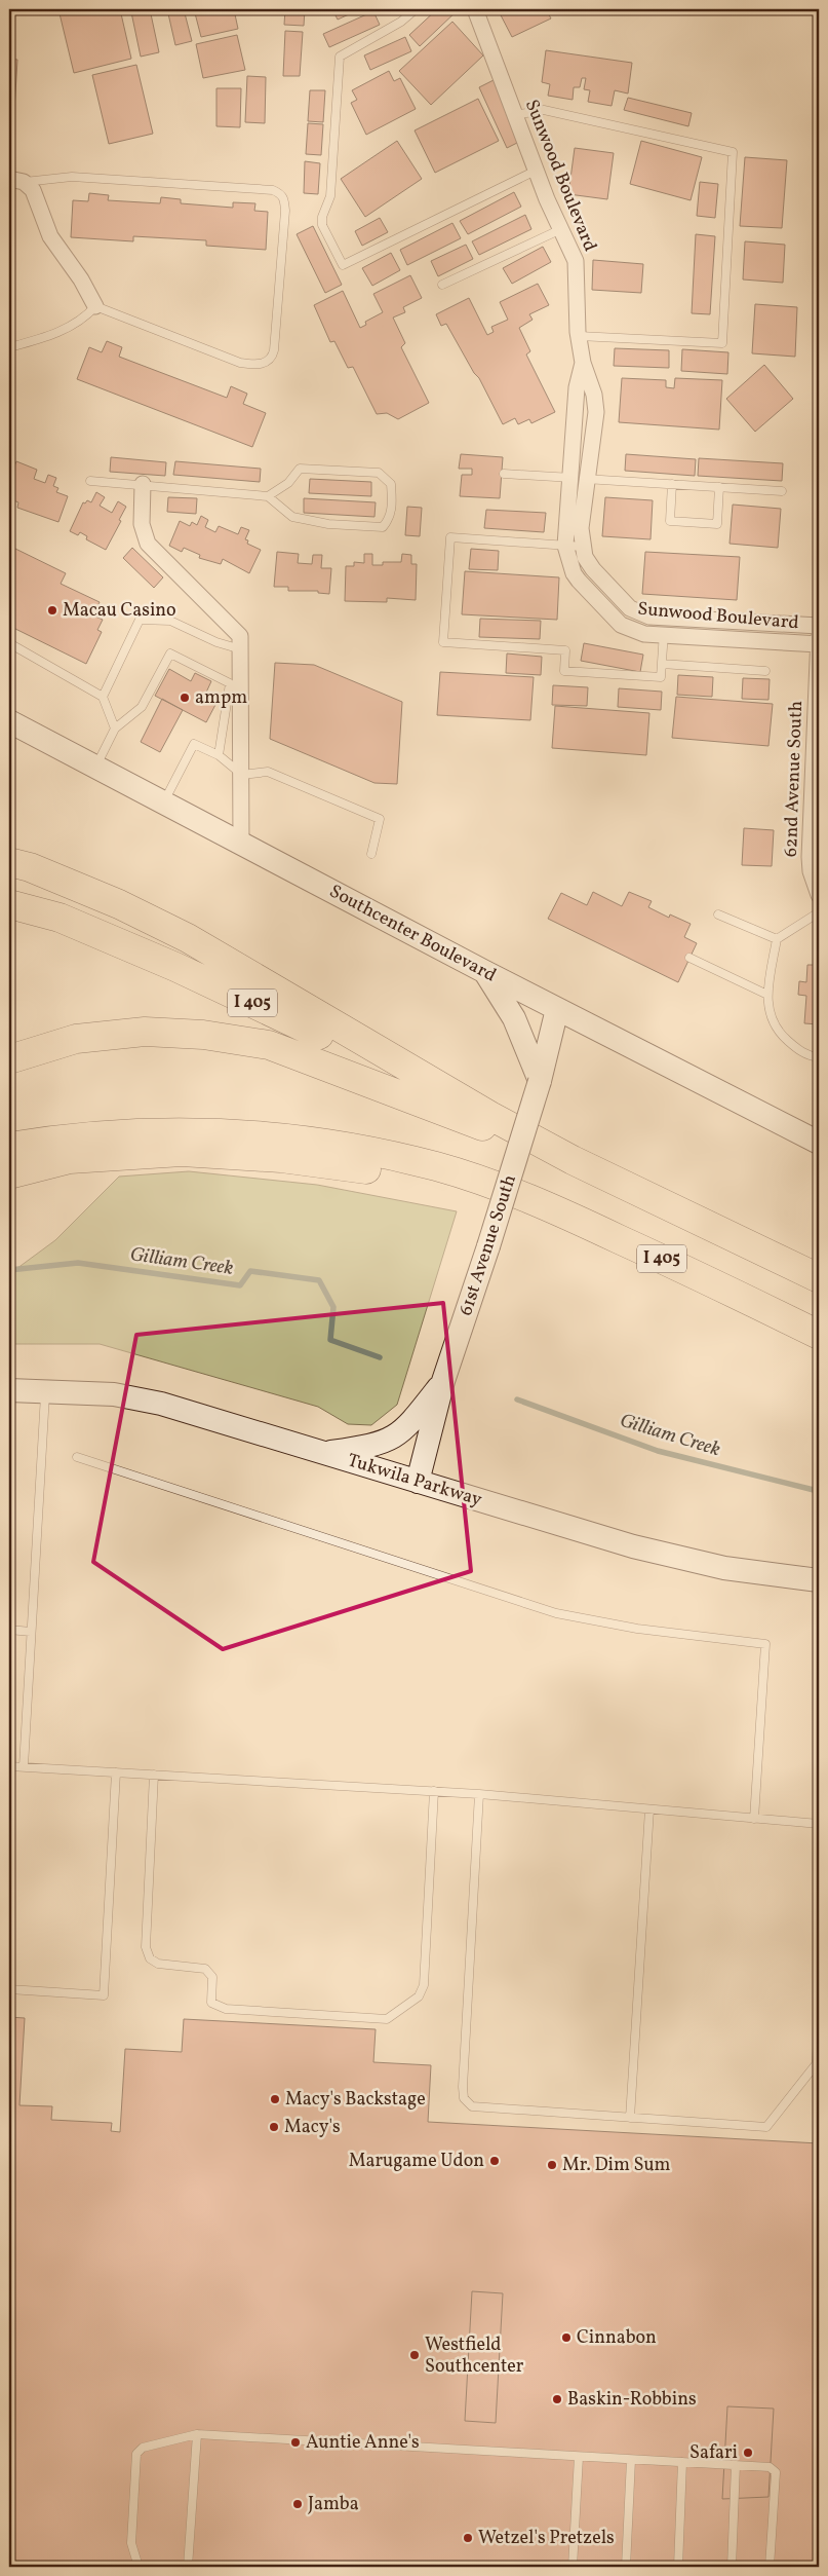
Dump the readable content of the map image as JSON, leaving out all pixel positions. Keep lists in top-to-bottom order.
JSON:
{
  "streets": {
    "highway": ["I 405"],
    "main road": ["Southcenter Boulevard", "61st Avenue South", "Tukwila Parkway"],
    "street": ["Sunwood Boulevard", "62nd Avenue South"]
  },
  "crossings": [
    ["Sunwood Boulevard", "62nd Avenue South"],
    ["Southcenter Boulevard", "61st Avenue South"],
    ["61st Avenue South", "Tukwila Parkway"]
  ],
  "water": ["Gilliam Creek"],
  "places": [
    "Macau Casino",
    "ampm",
    "Macy's Backstage",
    "Macy's",
    "Marugame Udon",
    "Mr. Dim Sum",
    "Cinnabon",
    "Westfield Southcenter",
    "Baskin-Robbins",
    "Auntie Anne's",
    "Safari",
    "Jamba",
    "Wetzel's Pretzels"
  ]
}
